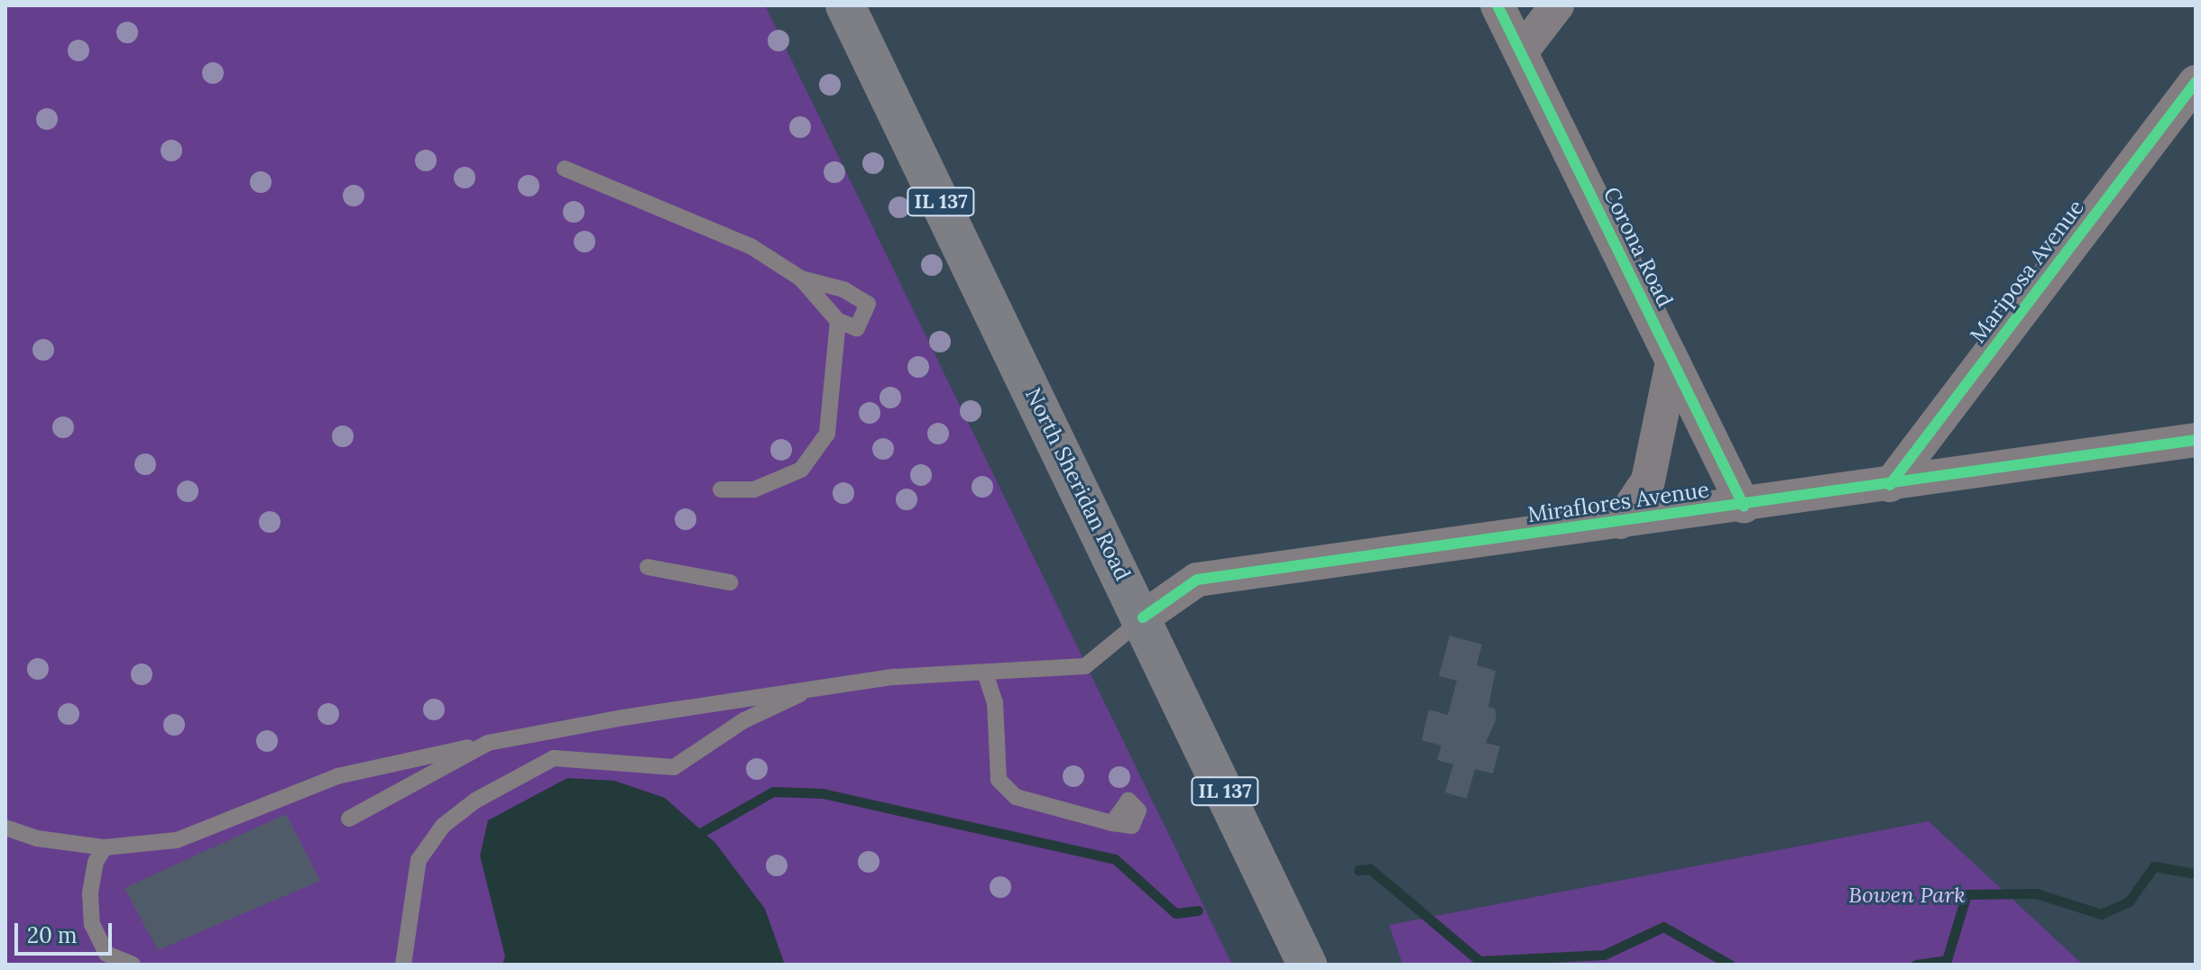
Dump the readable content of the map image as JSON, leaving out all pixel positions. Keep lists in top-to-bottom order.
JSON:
{
  "streets": {
    "main road": ["IL 137", "North Sheridan Road"],
    "street": ["Corona Road", "Mariposa Avenue", "Miraflores Avenue"]
  },
  "crossings": [
    ["Corona Road", "Miraflores Avenue"],
    ["Mariposa Avenue", "Miraflores Avenue"],
    ["North Sheridan Road", "Miraflores Avenue"]
  ],
  "parks": ["Bowen Park"],
  "scale_bar": "20 m"
}
